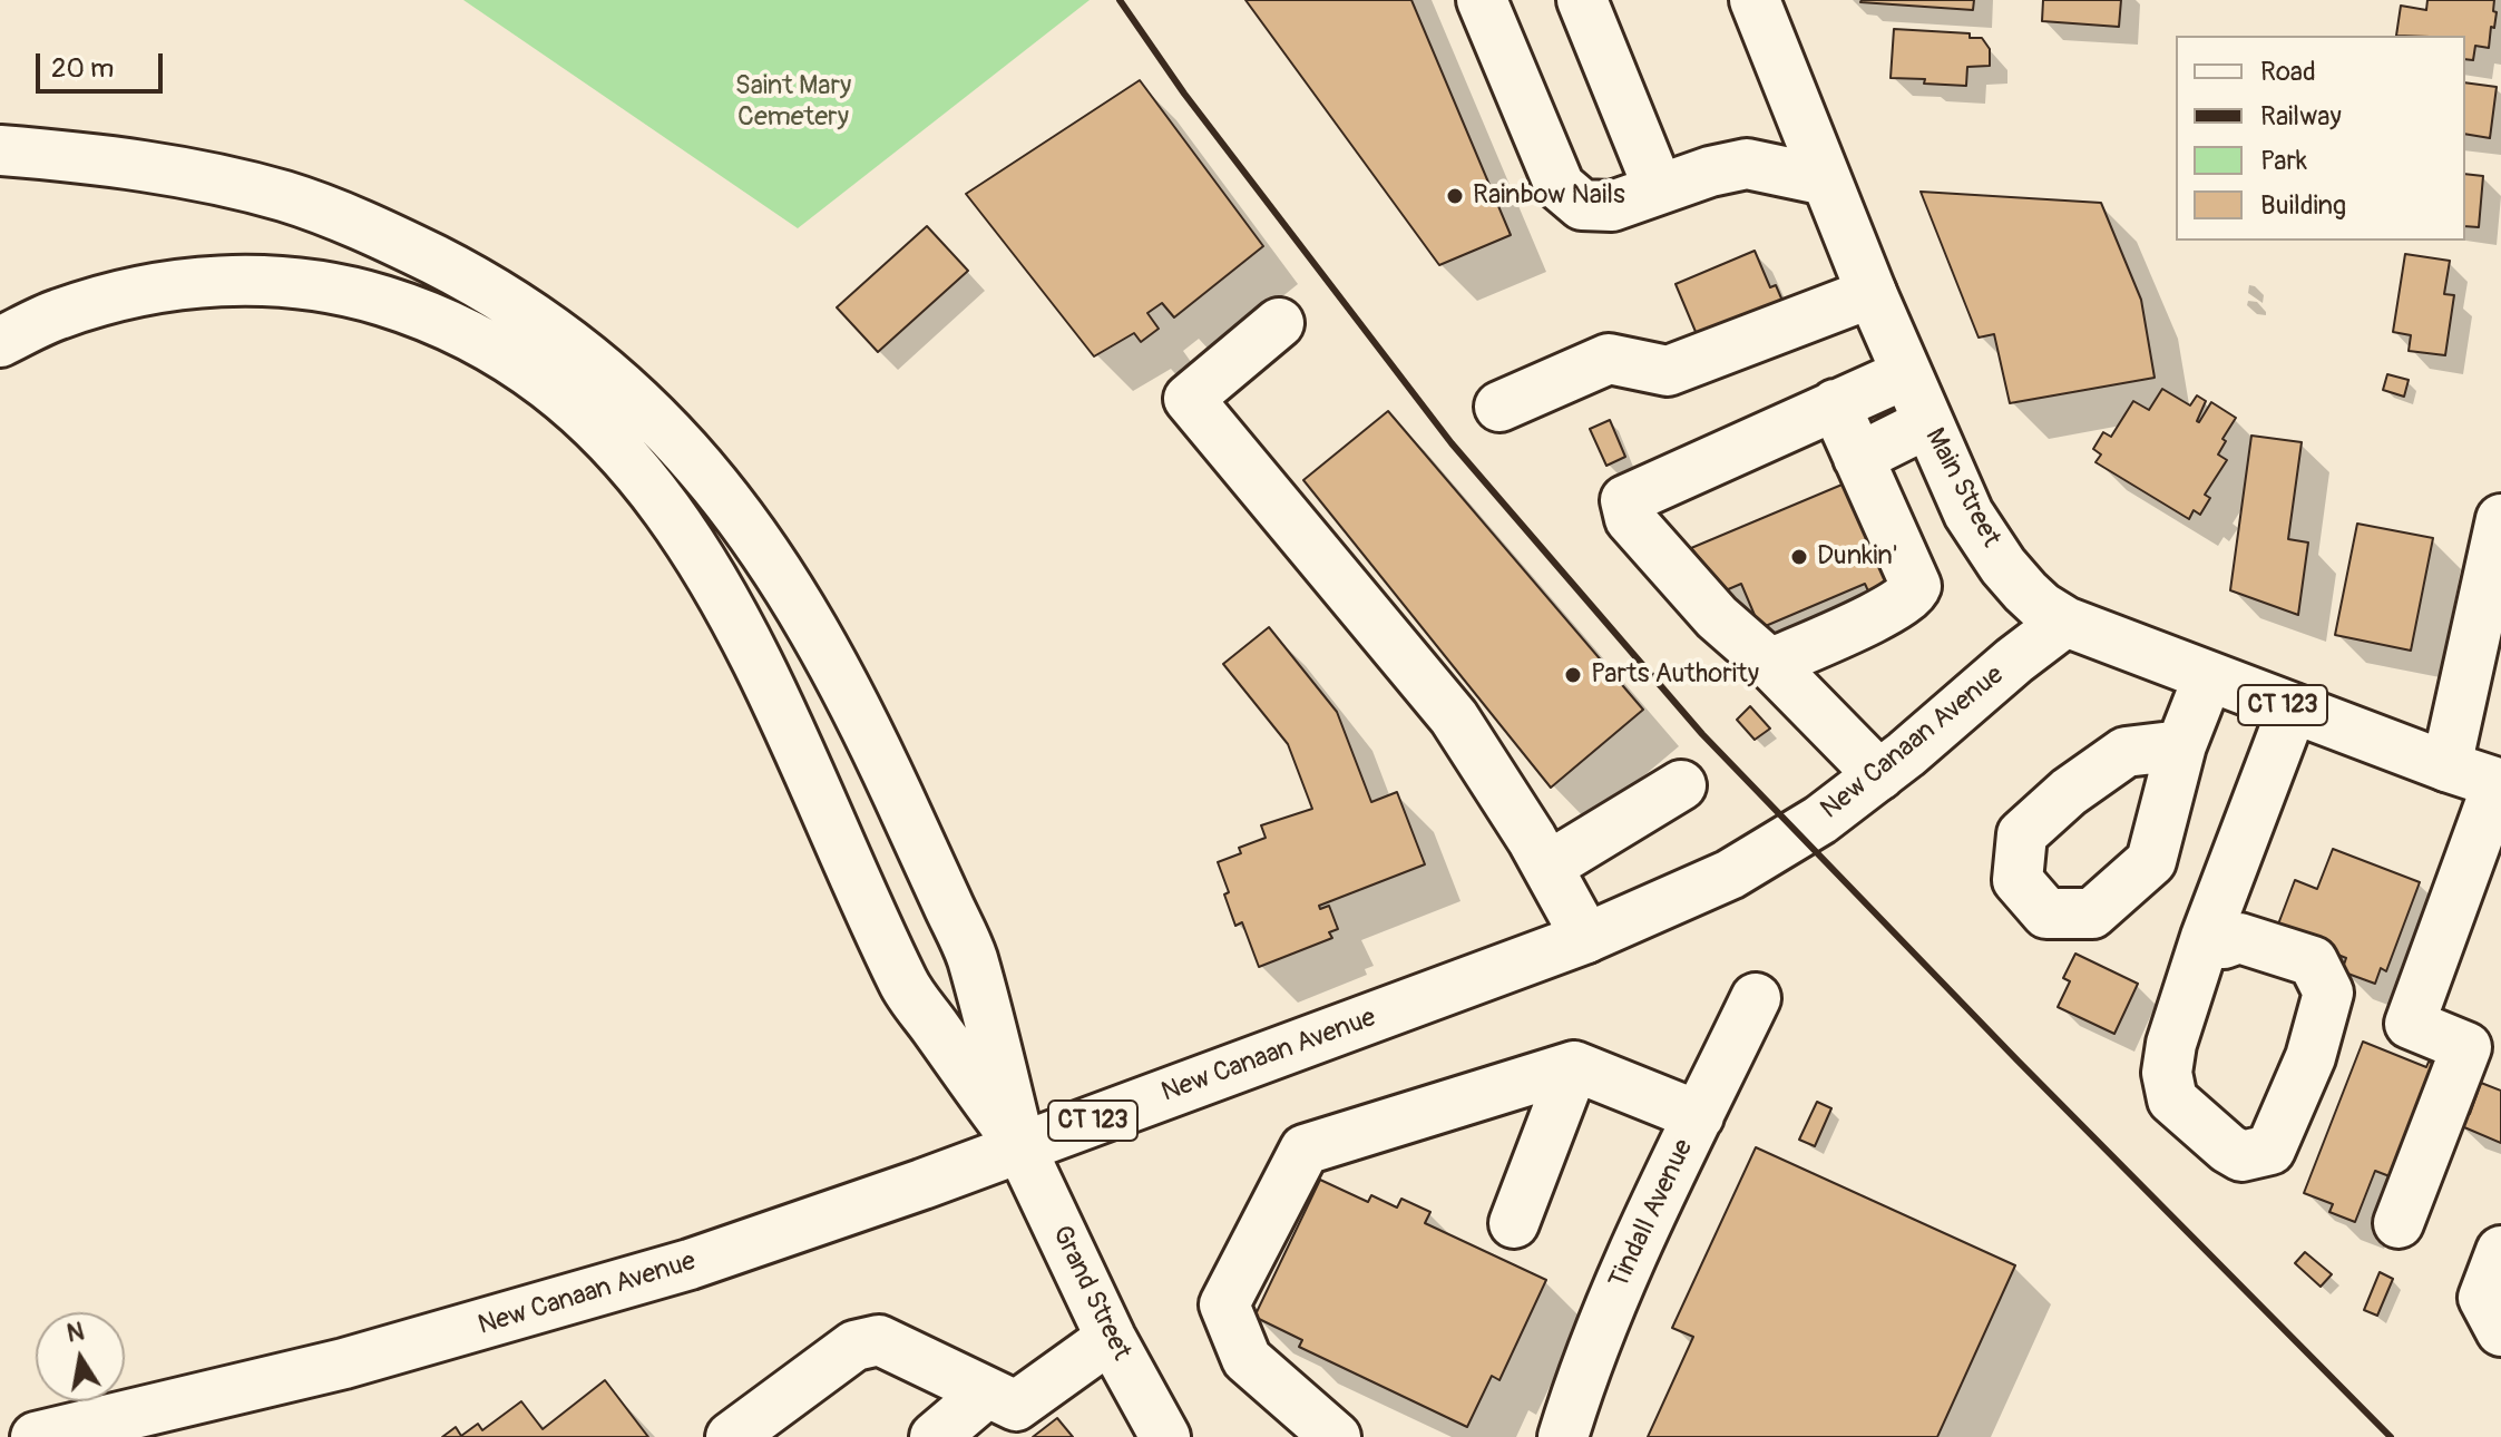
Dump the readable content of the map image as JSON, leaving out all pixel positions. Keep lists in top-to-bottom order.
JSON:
{
  "streets": {
    "main road": [
      "Main Street",
      "CT 123",
      "New Canaan Avenue",
      "Tindall Avenue",
      "Grand Street"
    ]
  },
  "crossings": [
    ["Main Street", "New Canaan Avenue"],
    ["New Canaan Avenue", "Grand Street"]
  ],
  "parks": ["Saint Mary Cemetery"],
  "places": ["Rainbow Nails", "Dunkin'", "Parts Authority"],
  "legend": [
    "Road",
    "Railway",
    "Park",
    "Building"
  ],
  "scale_bar": "20 m",
  "north": "top"
}
